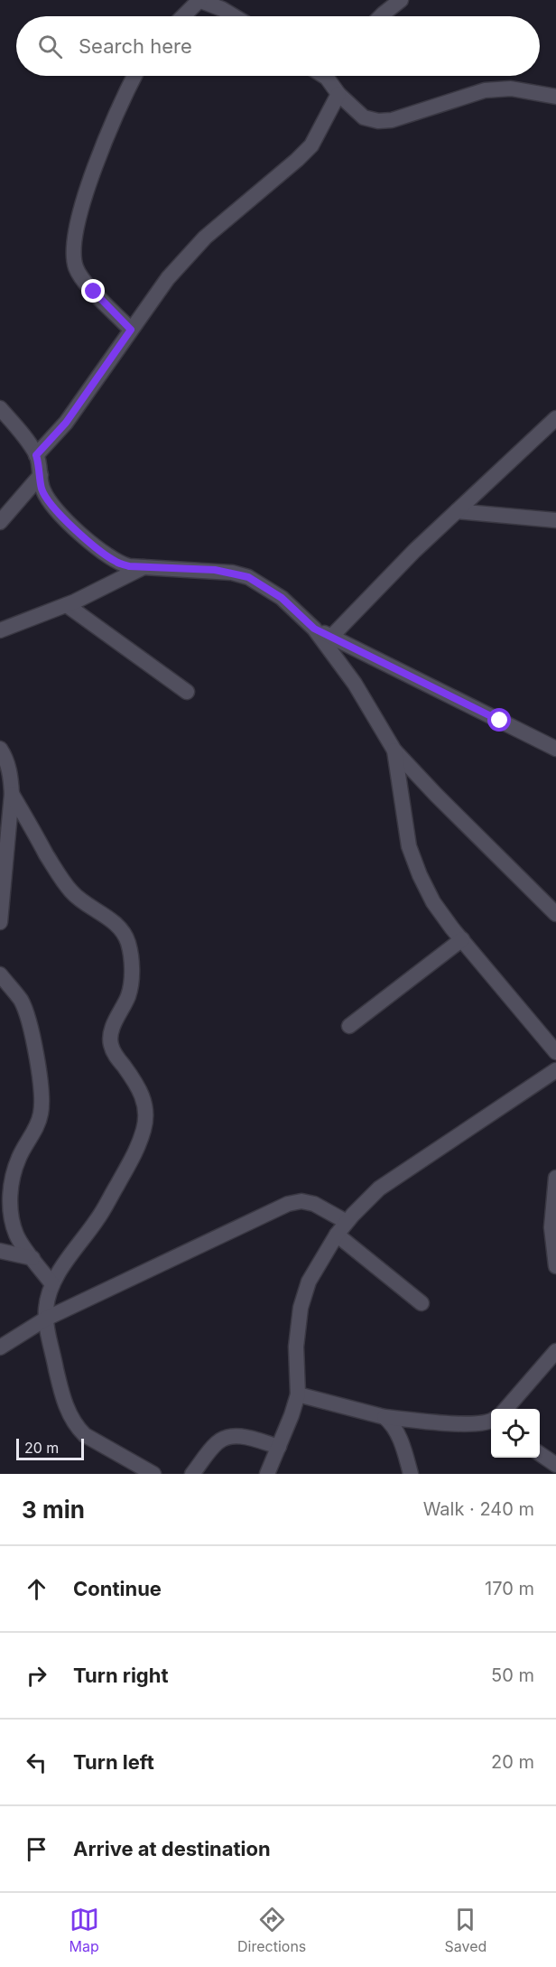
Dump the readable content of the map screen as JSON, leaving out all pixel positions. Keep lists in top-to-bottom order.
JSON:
{
  "scale_bar": "20 m",
  "page": {
    "search": "Search here",
    "scale": "20 m",
    "heading": ["3 min", "Walk · 240 m"],
    "list": [
      ["Continue", "170 m"],
      ["Turn right", "50 m"],
      ["Turn left", "20 m"],
      "Arrive at destination"
    ],
    "nav": ["Map", "Directions", "Saved"]
  }
}
